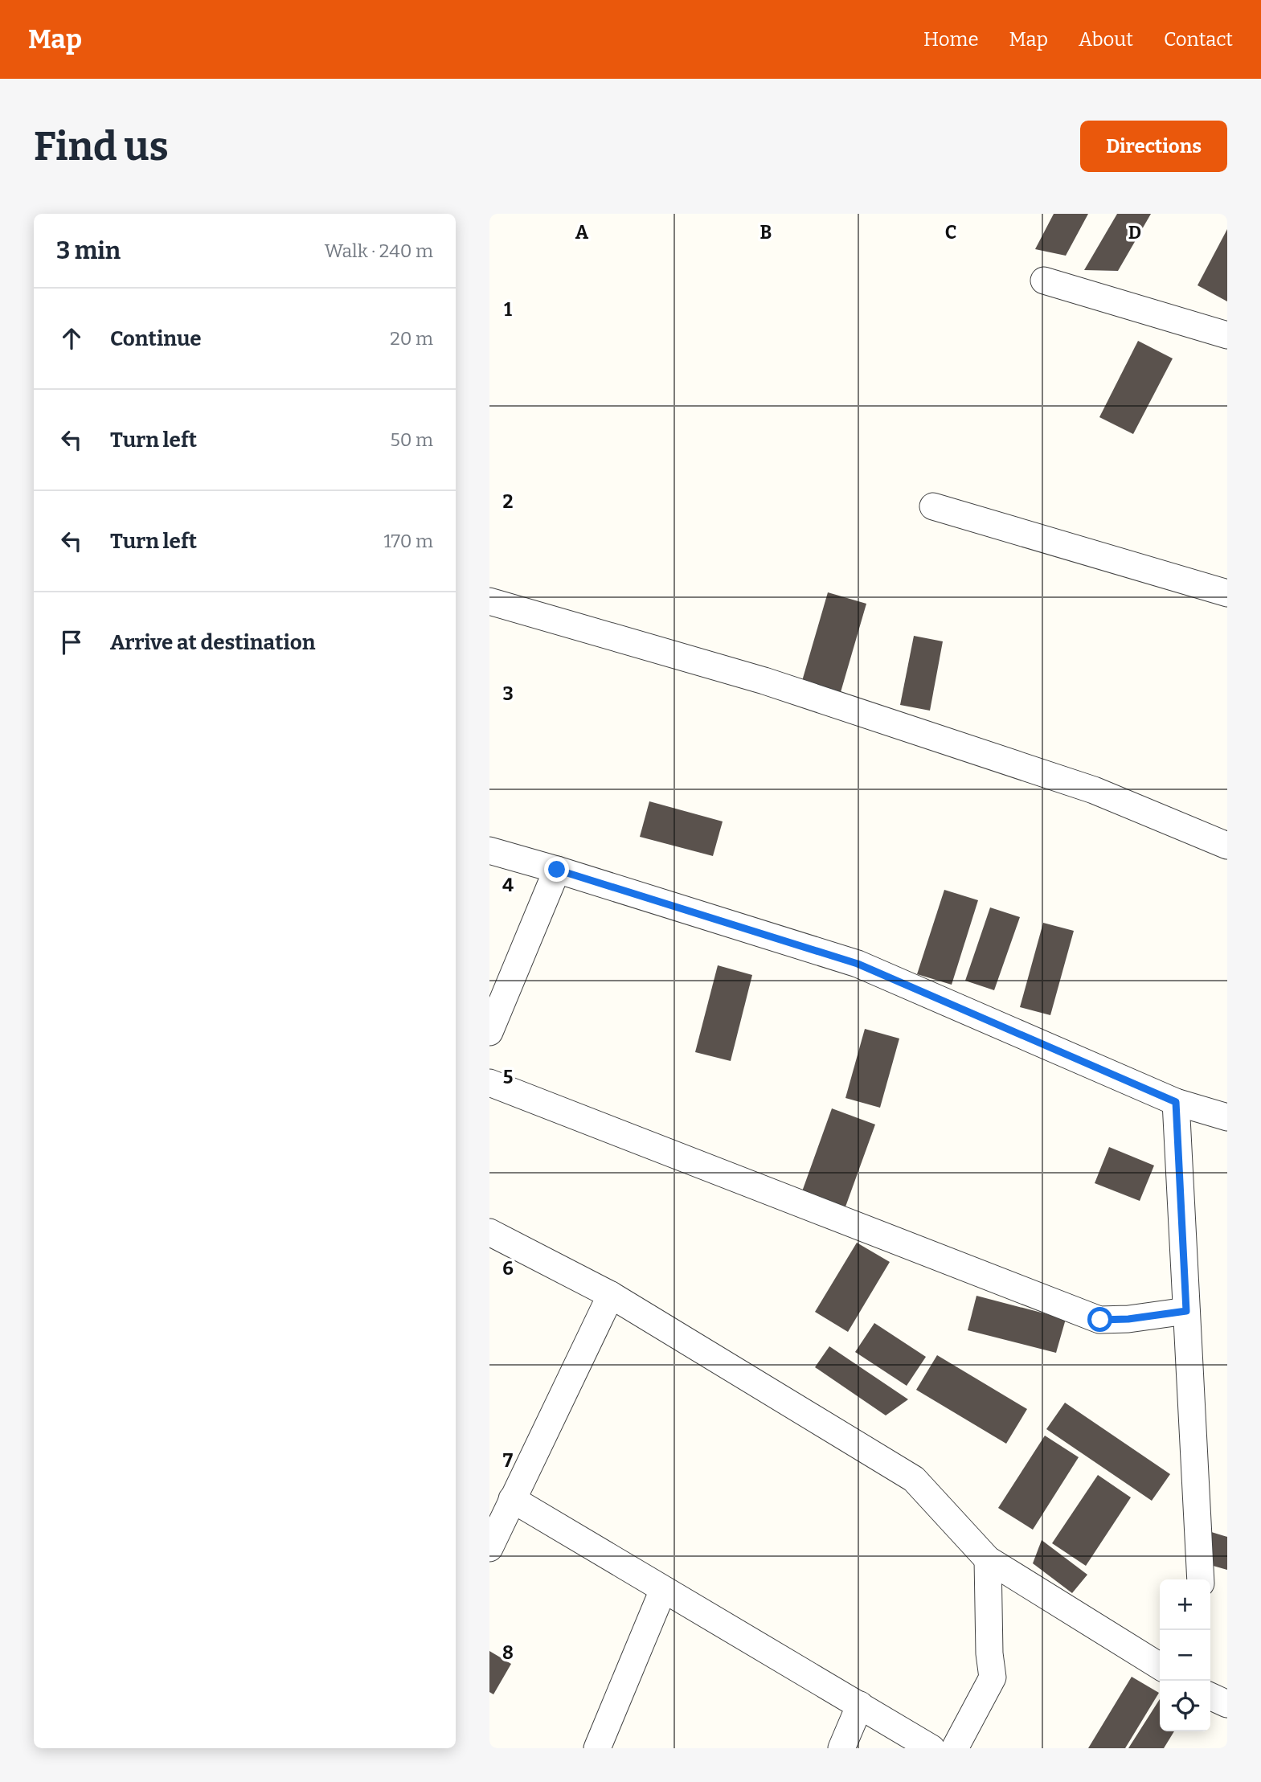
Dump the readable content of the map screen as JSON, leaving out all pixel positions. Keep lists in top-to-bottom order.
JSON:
{
  "page": {
    "header": "Map",
    "nav": [
      "Home",
      "Map",
      "About",
      "Contact"
    ],
    "buttons": "Directions",
    "title": "Find us",
    "heading": ["3 min", "Walk · 240 m"],
    "list": [
      ["Continue", "20 m"],
      ["Turn left", "50 m"],
      ["Turn left", "170 m"],
      "Arrive at destination"
    ],
    "map_buttons": ["+", "−"]
  },
  "grid": {
    "columns": [
      "A",
      "B",
      "C",
      "D"
    ],
    "rows": [
      "1",
      "2",
      "3",
      "4",
      "5",
      "6",
      "7",
      "8"
    ]
  }
}
